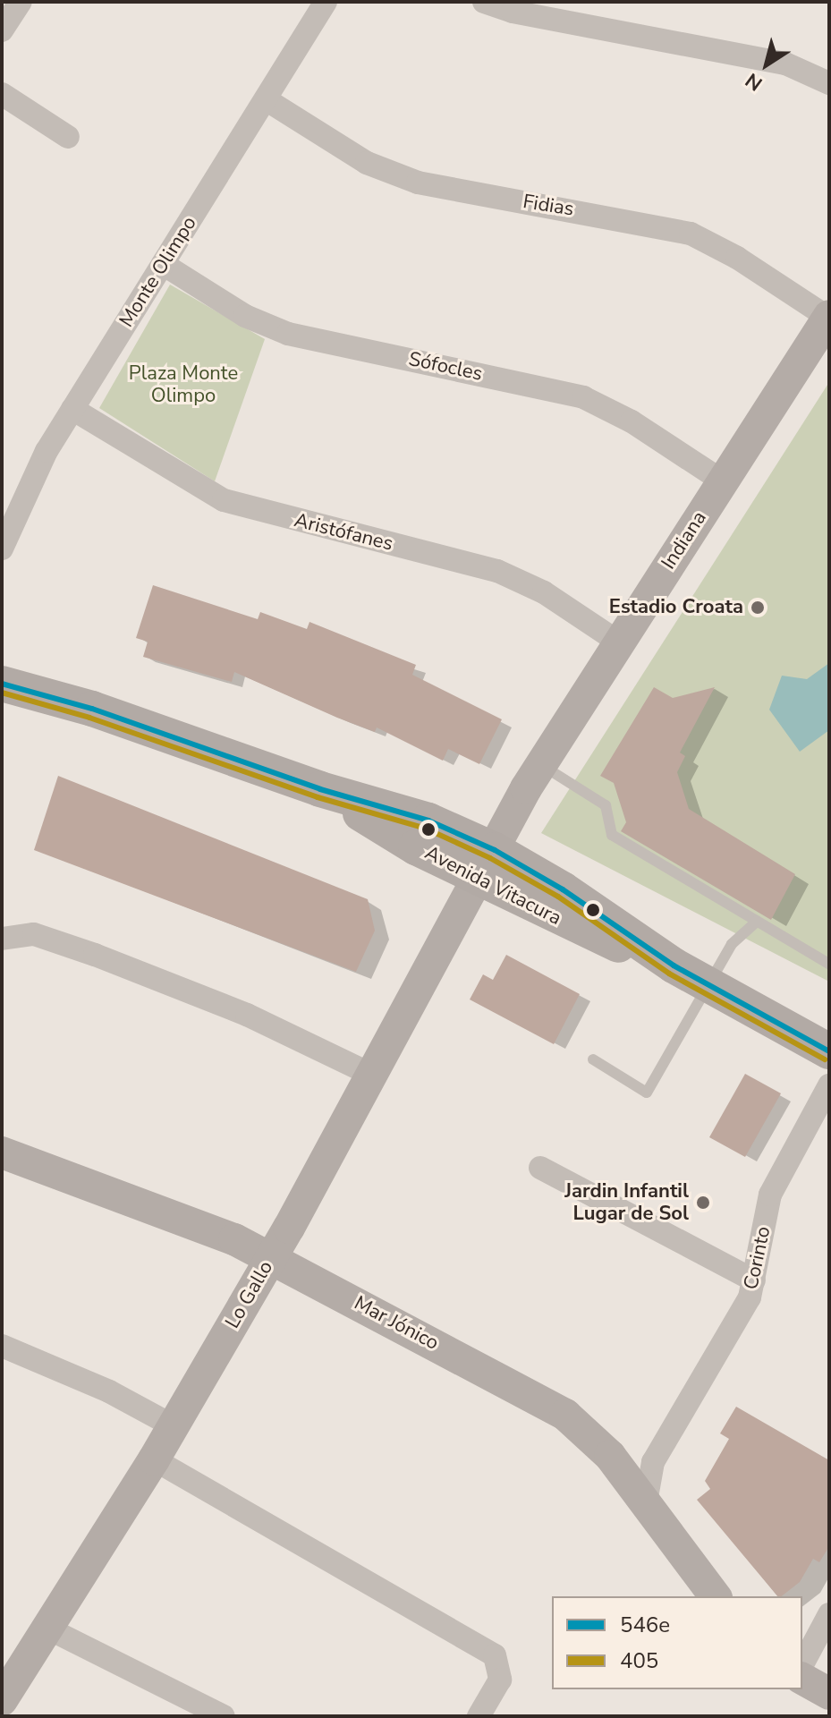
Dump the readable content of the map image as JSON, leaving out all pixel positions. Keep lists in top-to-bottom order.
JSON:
{
  "streets": {
    "main road": ["Avenida Vitacura"],
    "street": [
      "Fidias",
      "Monte Olimpo",
      "Sófocles",
      "Aristófanes",
      "Indiana",
      "Corinto",
      "Lo Gallo",
      "Mar Jónico"
    ]
  },
  "crossings": [
    ["Fidias", "Monte Olimpo"],
    ["Fidias", "Indiana"],
    ["Monte Olimpo", "Sófocles"],
    ["Monte Olimpo", "Aristófanes"],
    ["Sófocles", "Indiana"],
    ["Aristófanes", "Indiana"],
    ["Indiana", "Avenida Vitacura"],
    ["Indiana", "Lo Gallo"],
    ["Avenida Vitacura", "Lo Gallo"],
    ["Corinto", "Mar Jónico"],
    ["Lo Gallo", "Mar Jónico"]
  ],
  "parks": ["Plaza Monte Olimpo"],
  "places": ["Estadio Croata", "Jardin Infantil Lugar de Sol"],
  "lines": ["transit line 546e", "transit line 405"],
  "legend": ["546e", "405"],
  "north": "bottom left"
}
